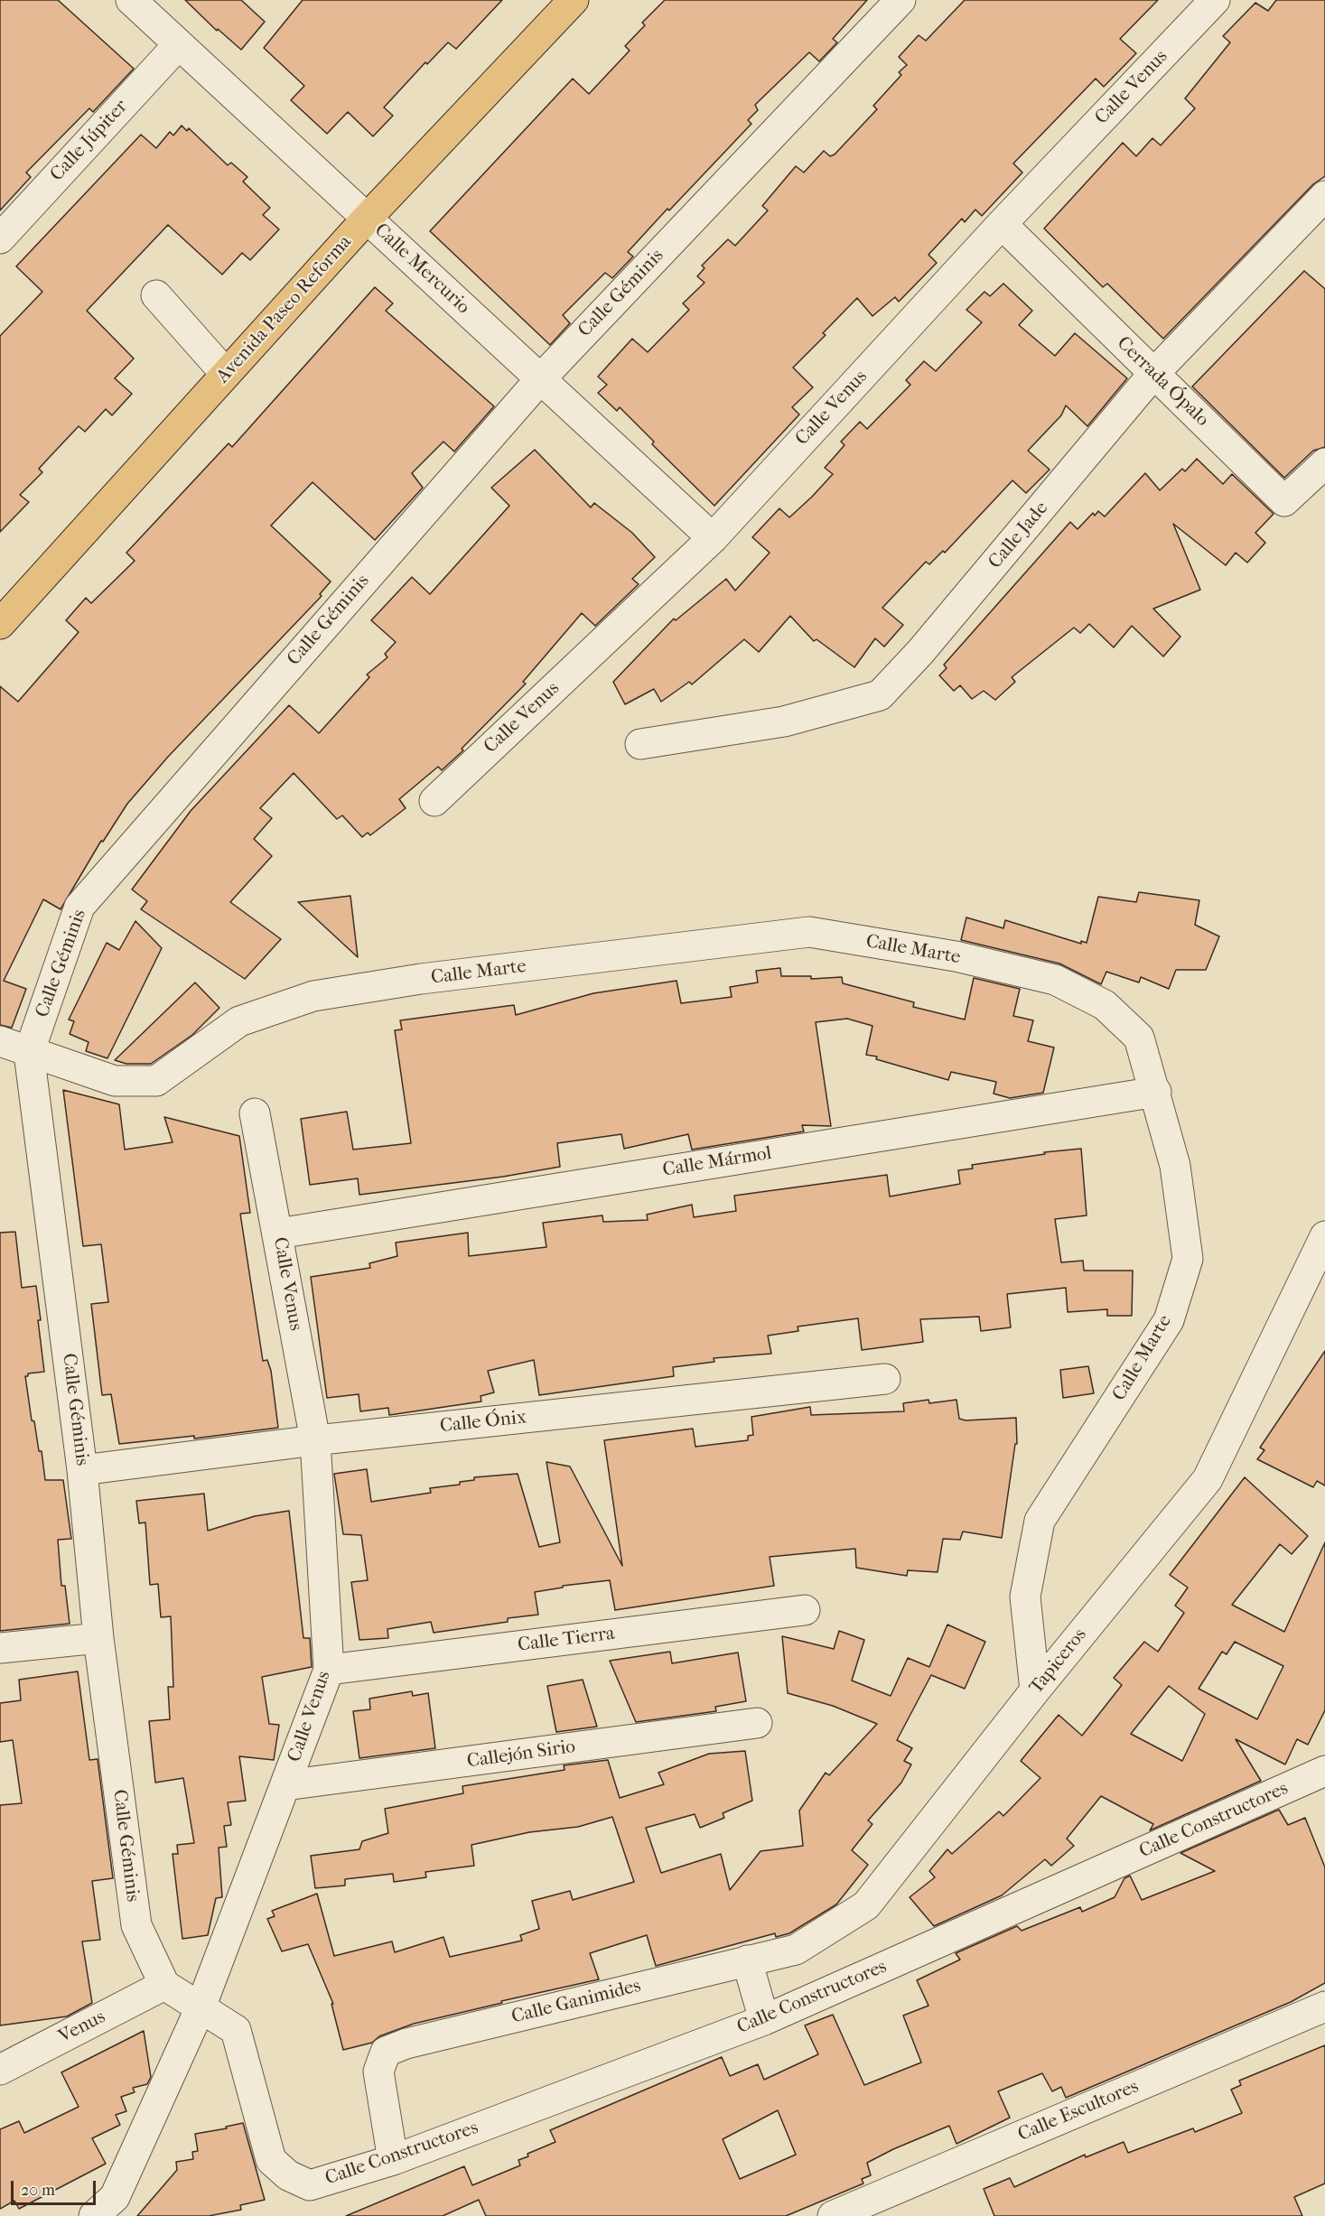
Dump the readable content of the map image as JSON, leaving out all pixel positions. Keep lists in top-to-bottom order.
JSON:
{
  "streets": {
    "main road": ["Avenida Paseo Reforma"],
    "street": [
      "Calle Venus",
      "Calle Júpiter",
      "Calle Mercurio",
      "Calle Géminis",
      "Cerrada Ópalo",
      "Calle Jade",
      "Calle Marte",
      "Calle Mármol",
      "Calle Ónix",
      "Calle Tierra",
      "Tapiceros",
      "Callejón Sirio",
      "Calle Constructores",
      "Calle Ganimides",
      "Venus",
      "Calle Escultores"
    ]
  },
  "crossings": [
    ["Calle Venus", "Calle Mercurio"],
    ["Calle Venus", "Cerrada Ópalo"],
    ["Calle Venus", "Calle Mármol"],
    ["Calle Venus", "Calle Ónix"],
    ["Calle Venus", "Calle Tierra"],
    ["Calle Venus", "Callejón Sirio"],
    ["Calle Venus", "Calle Constructores"],
    ["Calle Júpiter", "Calle Mercurio"],
    ["Calle Mercurio", "Calle Géminis"],
    ["Calle Mercurio", "Avenida Paseo Reforma"],
    ["Calle Géminis", "Calle Marte"],
    ["Calle Géminis", "Calle Ónix"],
    ["Calle Géminis", "Venus"],
    ["Cerrada Ópalo", "Calle Jade"],
    ["Calle Marte", "Calle Mármol"],
    ["Calle Marte", "Tapiceros"],
    ["Tapiceros", "Calle Ganimides"],
    ["Calle Constructores", "Calle Ganimides"]
  ],
  "scale_bar": "20 m"
}
